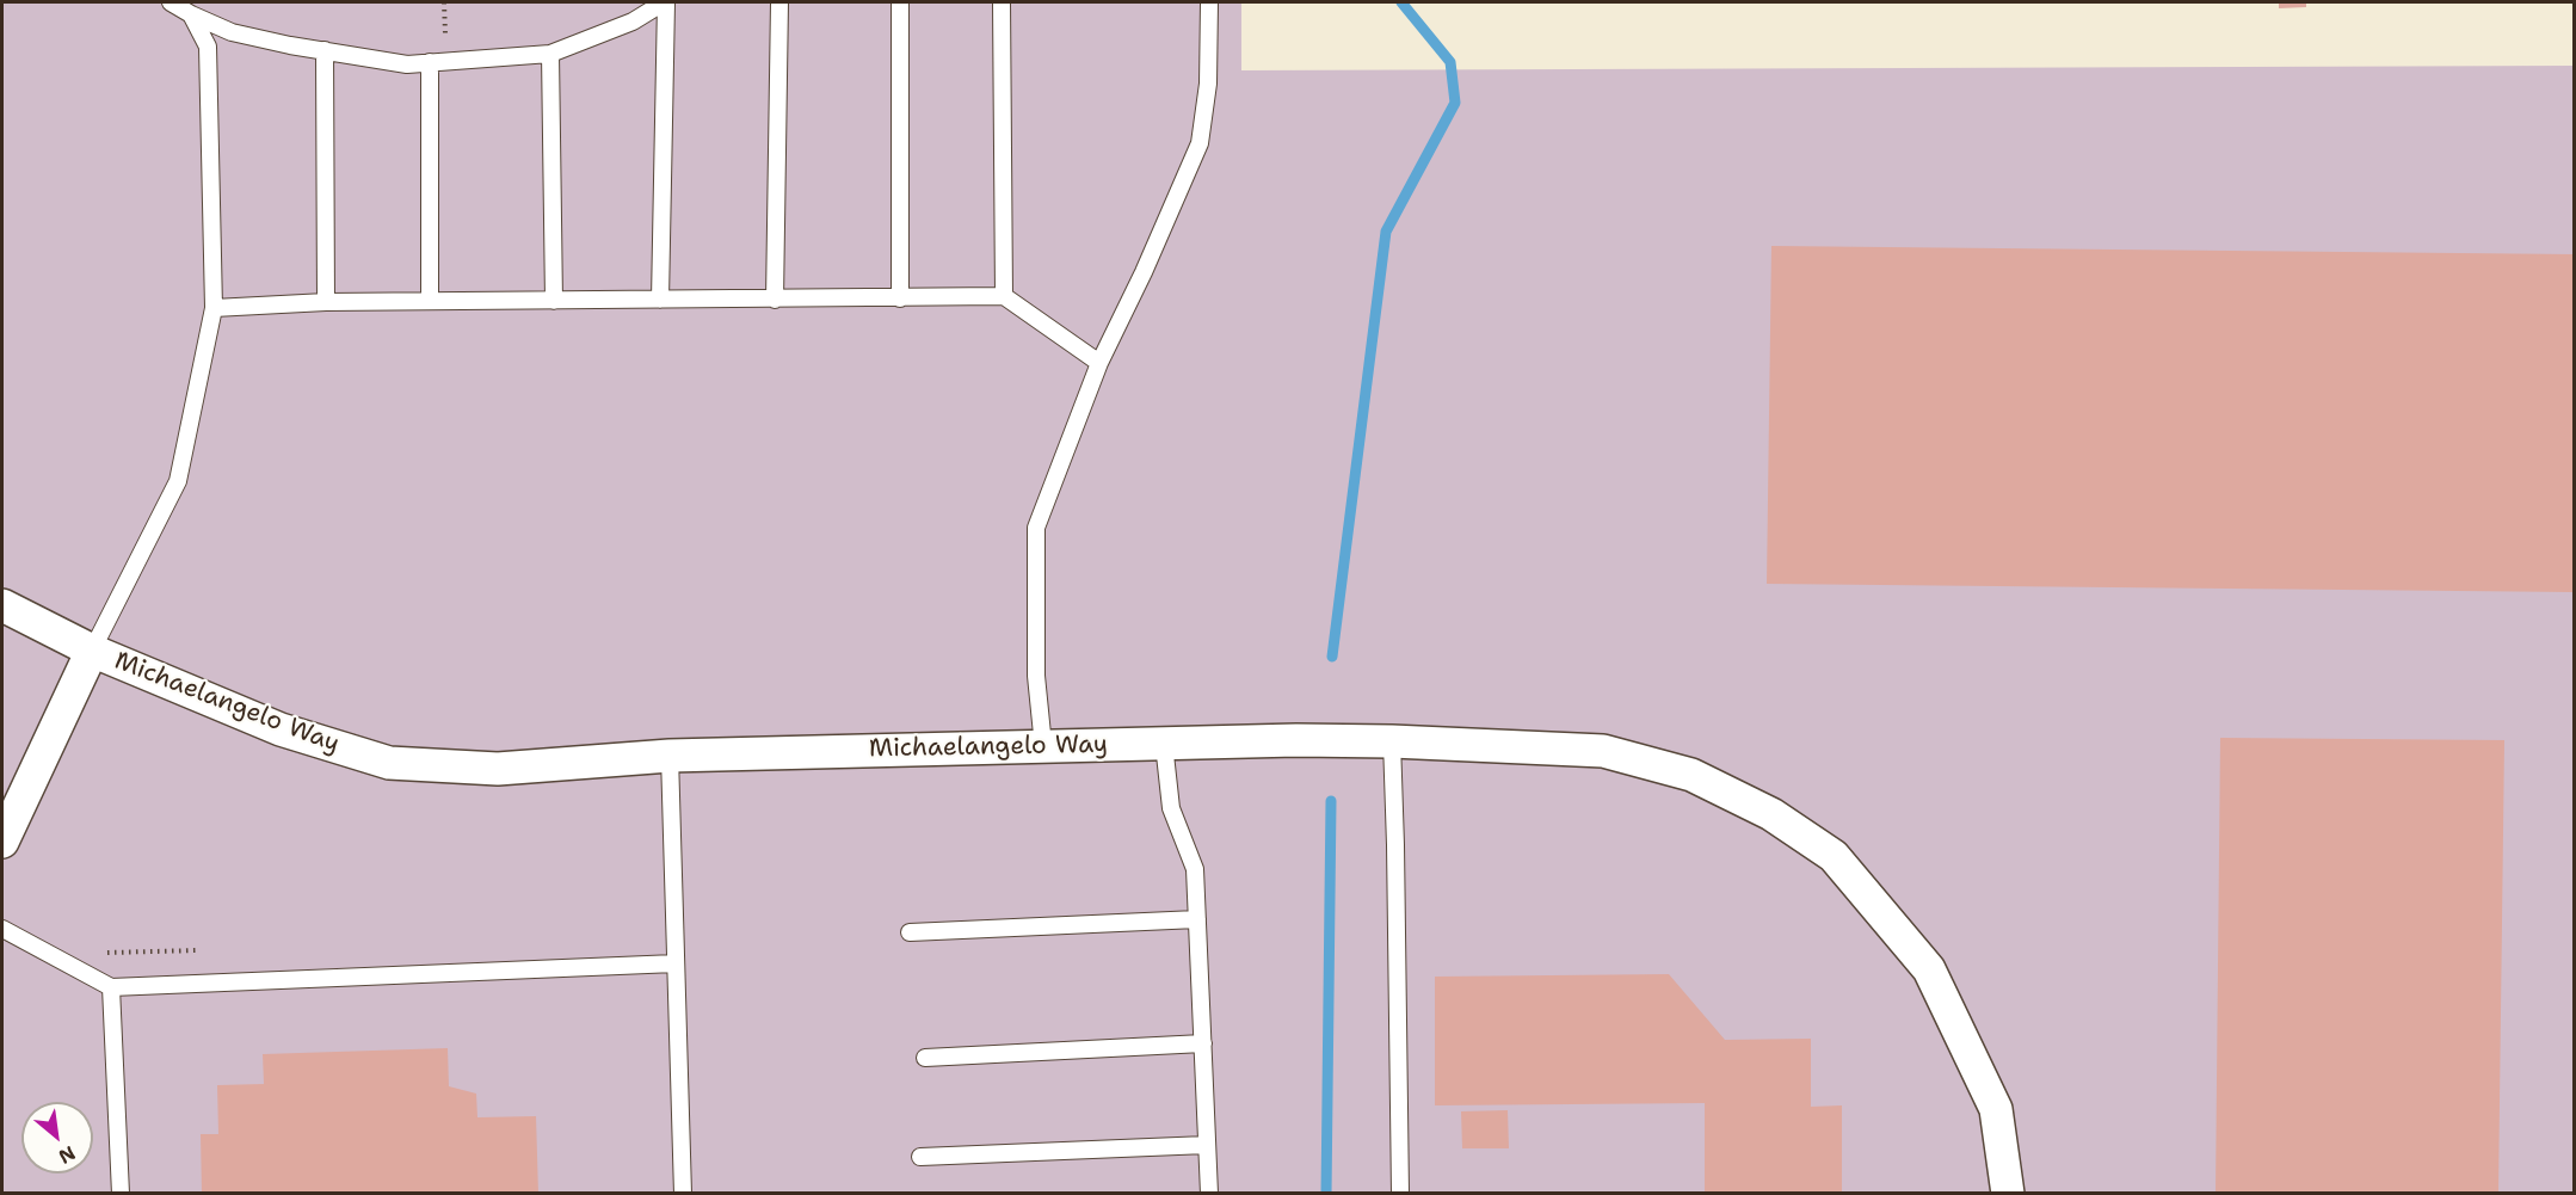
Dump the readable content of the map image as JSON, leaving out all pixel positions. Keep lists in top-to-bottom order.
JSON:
{
  "streets": {
    "street": ["Michaelangelo Way"]
  },
  "north": "bottom right"
}
